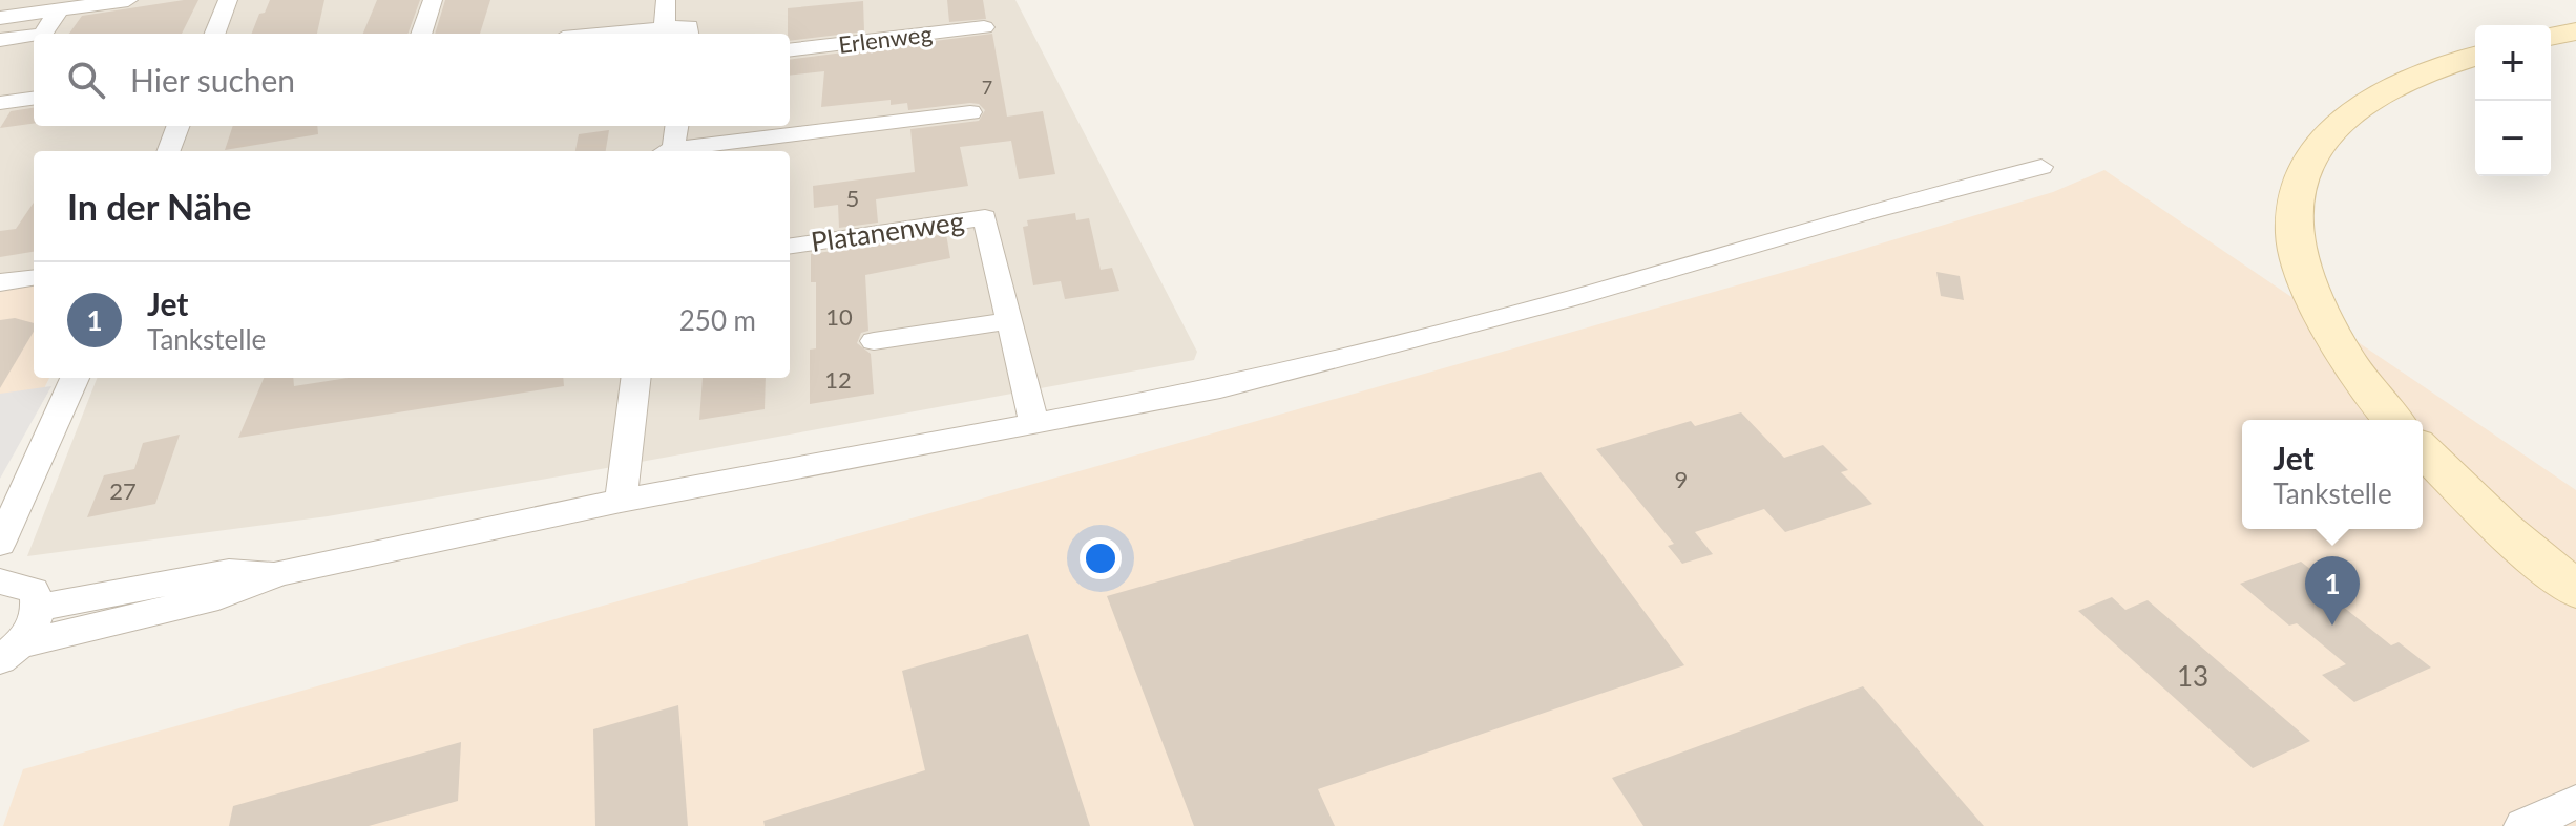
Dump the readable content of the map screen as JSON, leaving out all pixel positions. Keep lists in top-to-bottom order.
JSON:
{
  "streets": {
    "street": ["Erlenweg", "Platanenweg"]
  },
  "house_numbers": [
    "7",
    "5",
    "10",
    "12",
    "9",
    "27",
    "13"
  ],
  "page": {
    "map_buttons": ["+", "−"],
    "search": "Hier suchen",
    "heading": "In der Nähe",
    "list": [
      {
        "mark": "1",
        "name": "Jet",
        "note": "Tankstelle",
        "value": "250 m"
      }
    ],
    "popup": ["Jet", "Tankstelle"],
    "pins": "1"
  }
}
